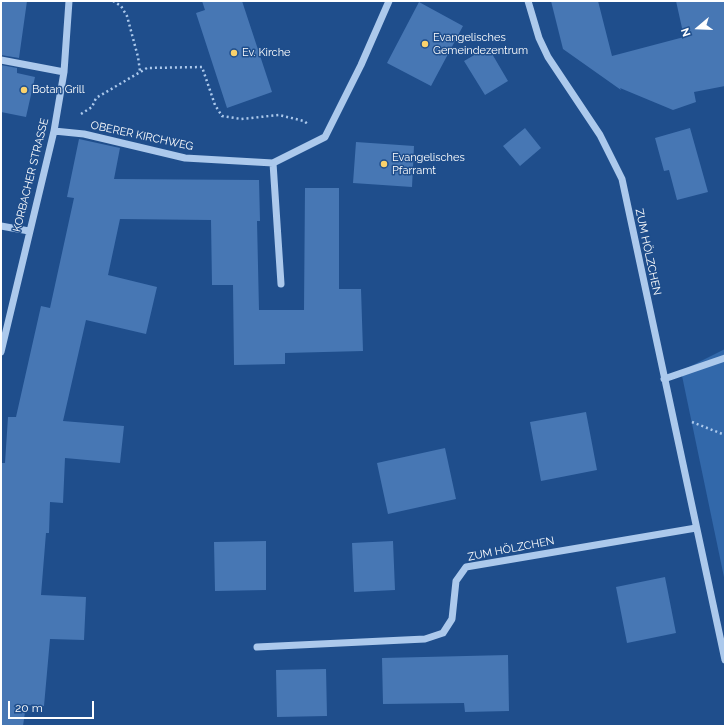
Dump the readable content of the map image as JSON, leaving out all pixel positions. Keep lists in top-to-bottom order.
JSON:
{
  "streets": {
    "street": ["OBERER KIRCHWEG", "KORBACHER STRASSE", "ZUM HÖLZCHEN"]
  },
  "crossings": [
    ["OBERER KIRCHWEG", "KORBACHER STRASSE"]
  ],
  "places": [
    "Evangelisches Gemeindezentrum",
    "Ev. Kirche",
    "Botan Grill",
    "Evangelisches Pfarramt"
  ],
  "scale_bar": "20 m",
  "north": "left"
}
